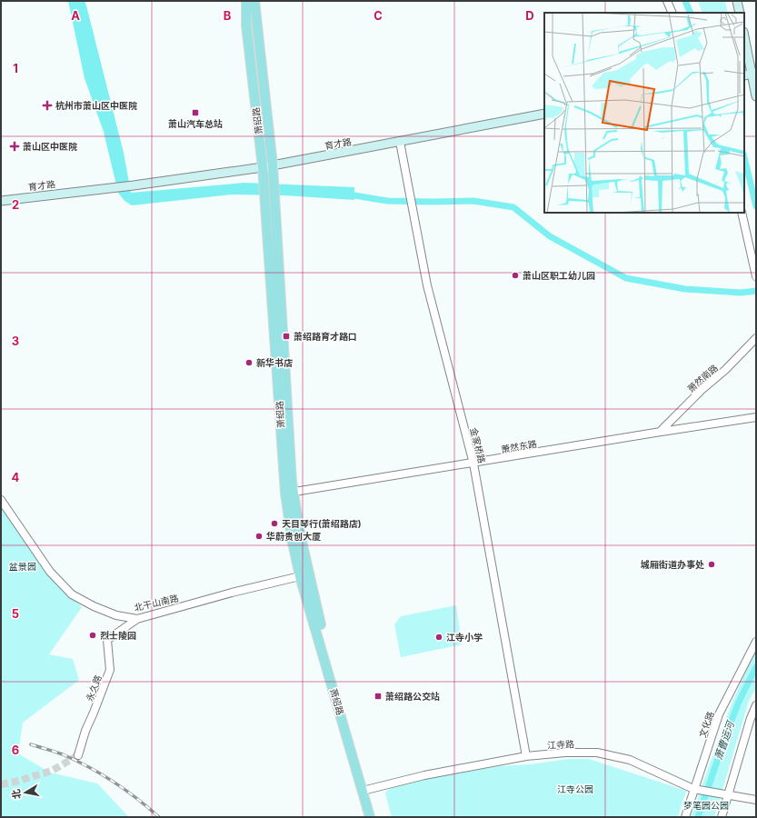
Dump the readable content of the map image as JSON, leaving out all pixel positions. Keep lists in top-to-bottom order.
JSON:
{
  "streets": {
    "main road": ["萧绍路", "育才路"],
    "street": [
      "萧然南路",
      "金家桥路",
      "萧然东路",
      "北干山南路",
      "永久路",
      "文化路",
      "江寺路"
    ]
  },
  "crossings": [
    ["萧绍路", "育才路"],
    ["萧绍路", "萧然东路"],
    ["萧绍路", "北干山南路"],
    ["萧绍路", "江寺路"],
    ["育才路", "金家桥路"],
    ["萧然南路", "萧然东路"],
    ["金家桥路", "萧然东路"],
    ["金家桥路", "江寺路"],
    ["北干山南路", "永久路"],
    ["文化路", "江寺路"]
  ],
  "water": ["萧曹运河"],
  "parks": ["盆景园", "江寺公园", "梦笔园公园"],
  "places": {
    "health": ["杭州市萧山区中医院", "萧山区中医院"],
    "transit": ["萧山汽车总站", "萧绍路育才路口", "萧绍路公交站"],
    "other": [
      "萧山区职工幼儿园",
      "新华书店",
      "天目琴行(萧绍路店)",
      "华蔚贵创大厦",
      "城厢街道办事处",
      "烈士陵园",
      "江寺小学"
    ]
  },
  "north": "left",
  "grid": {
    "columns": [
      "A",
      "B",
      "C",
      "D"
    ],
    "rows": [
      "1",
      "2",
      "3",
      "4",
      "5",
      "6"
    ]
  }
}
